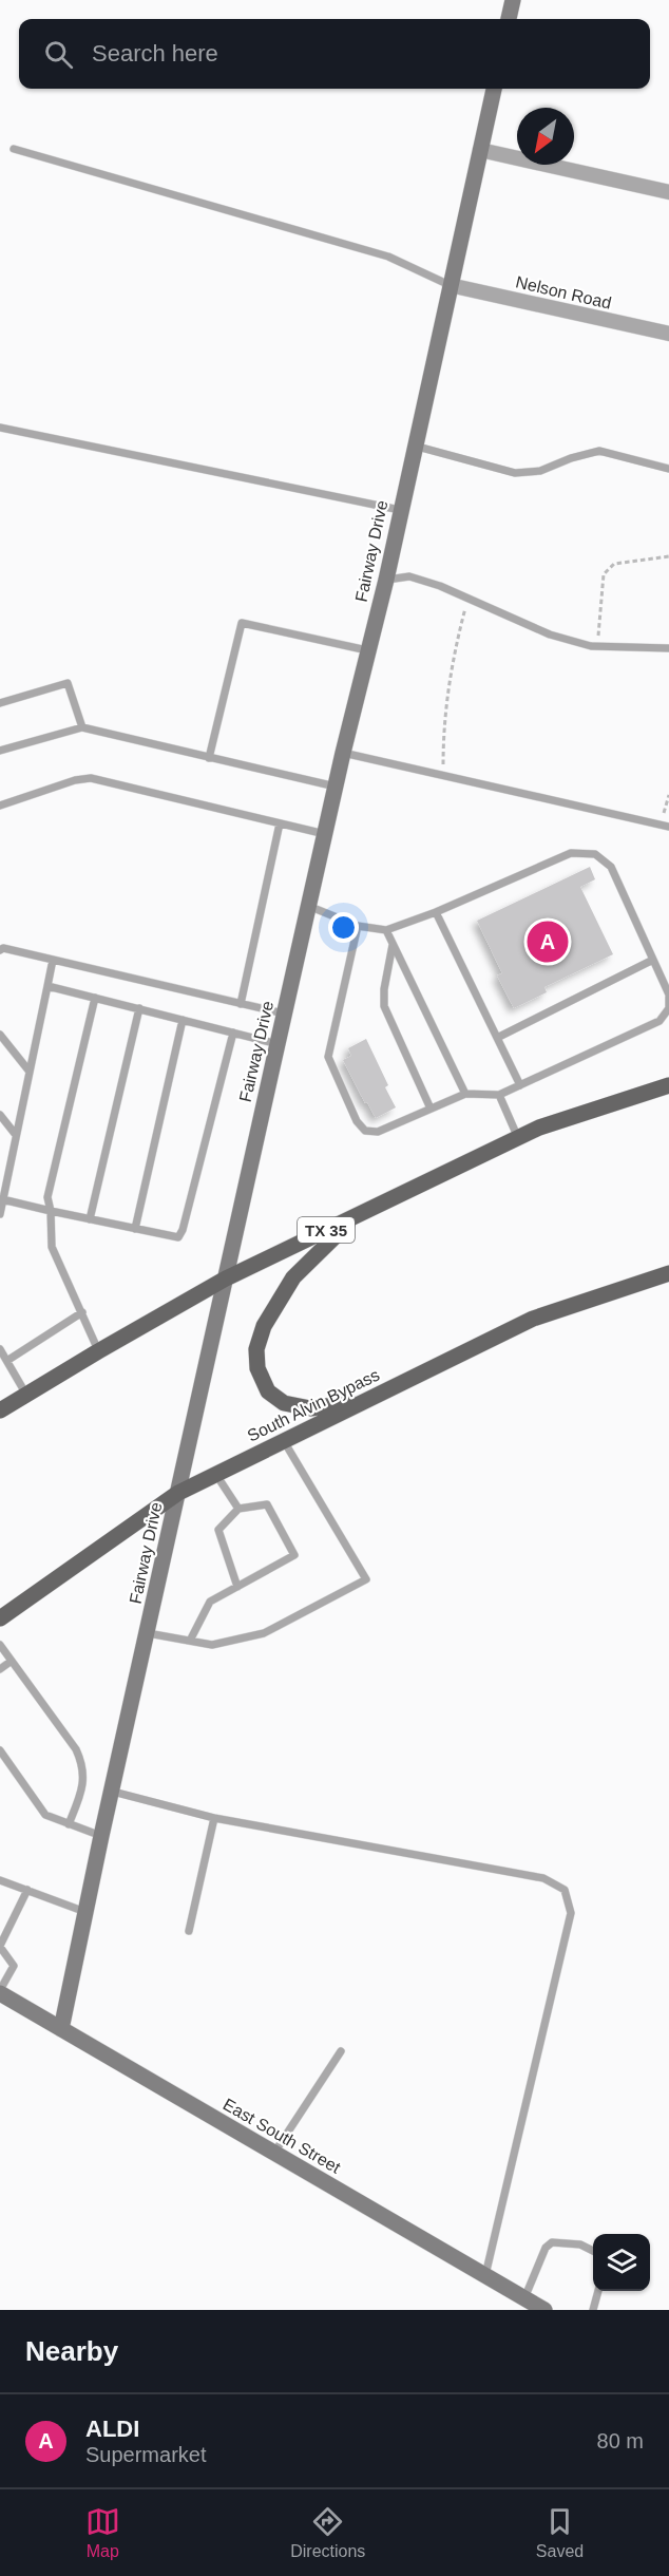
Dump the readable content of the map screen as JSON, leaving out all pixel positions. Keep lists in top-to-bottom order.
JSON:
{
  "streets": {
    "main road": ["TX 35", "South Alvin Bypass"],
    "street": ["Nelson Road", "Fairway Drive", "East South Street"]
  },
  "crossings": [
    ["Nelson Road", "Fairway Drive"],
    ["Fairway Drive", "TX 35"],
    ["Fairway Drive", "South Alvin Bypass"],
    ["Fairway Drive", "East South Street"]
  ],
  "north": "bottom left",
  "page": {
    "search": "Search here",
    "pins": "A",
    "heading": "Nearby",
    "list": [
      {
        "mark": "A",
        "name": "ALDI",
        "note": "Supermarket",
        "value": "80 m"
      }
    ],
    "nav": ["Map", "Directions", "Saved"]
  }
}
